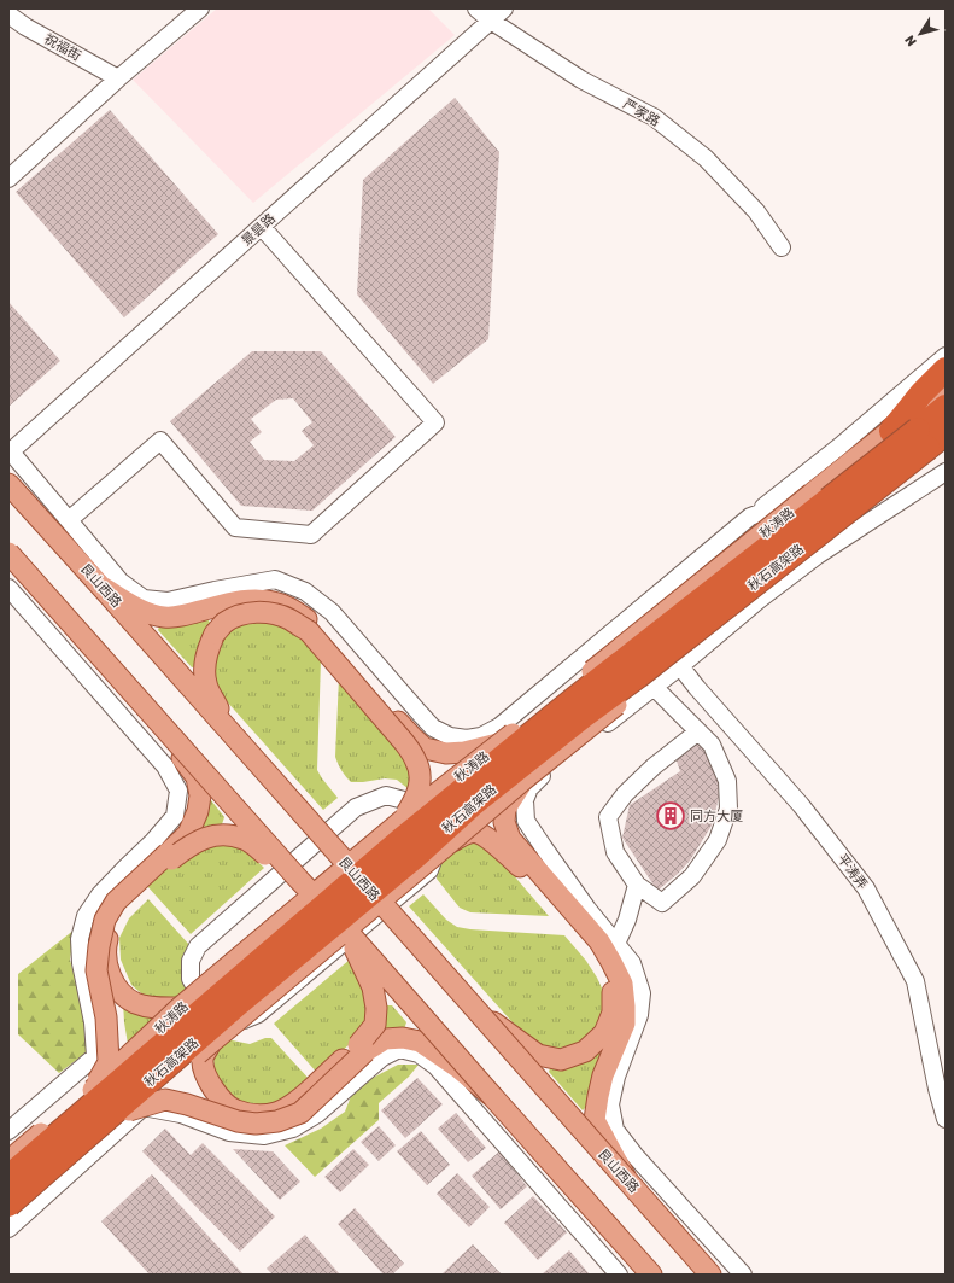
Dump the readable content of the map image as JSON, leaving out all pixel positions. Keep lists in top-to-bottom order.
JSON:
{
  "streets": {
    "highway": ["秋石高架路"],
    "main road": ["秋涛路", "艮山西路"],
    "street": [
      "祝福街",
      "严家路",
      "景昙路",
      "平涛弄"
    ]
  },
  "crossings": [
    ["严家路", "景昙路"]
  ],
  "places": {
    "building": ["同方大厦"]
  },
  "north": "bottom left"
}
